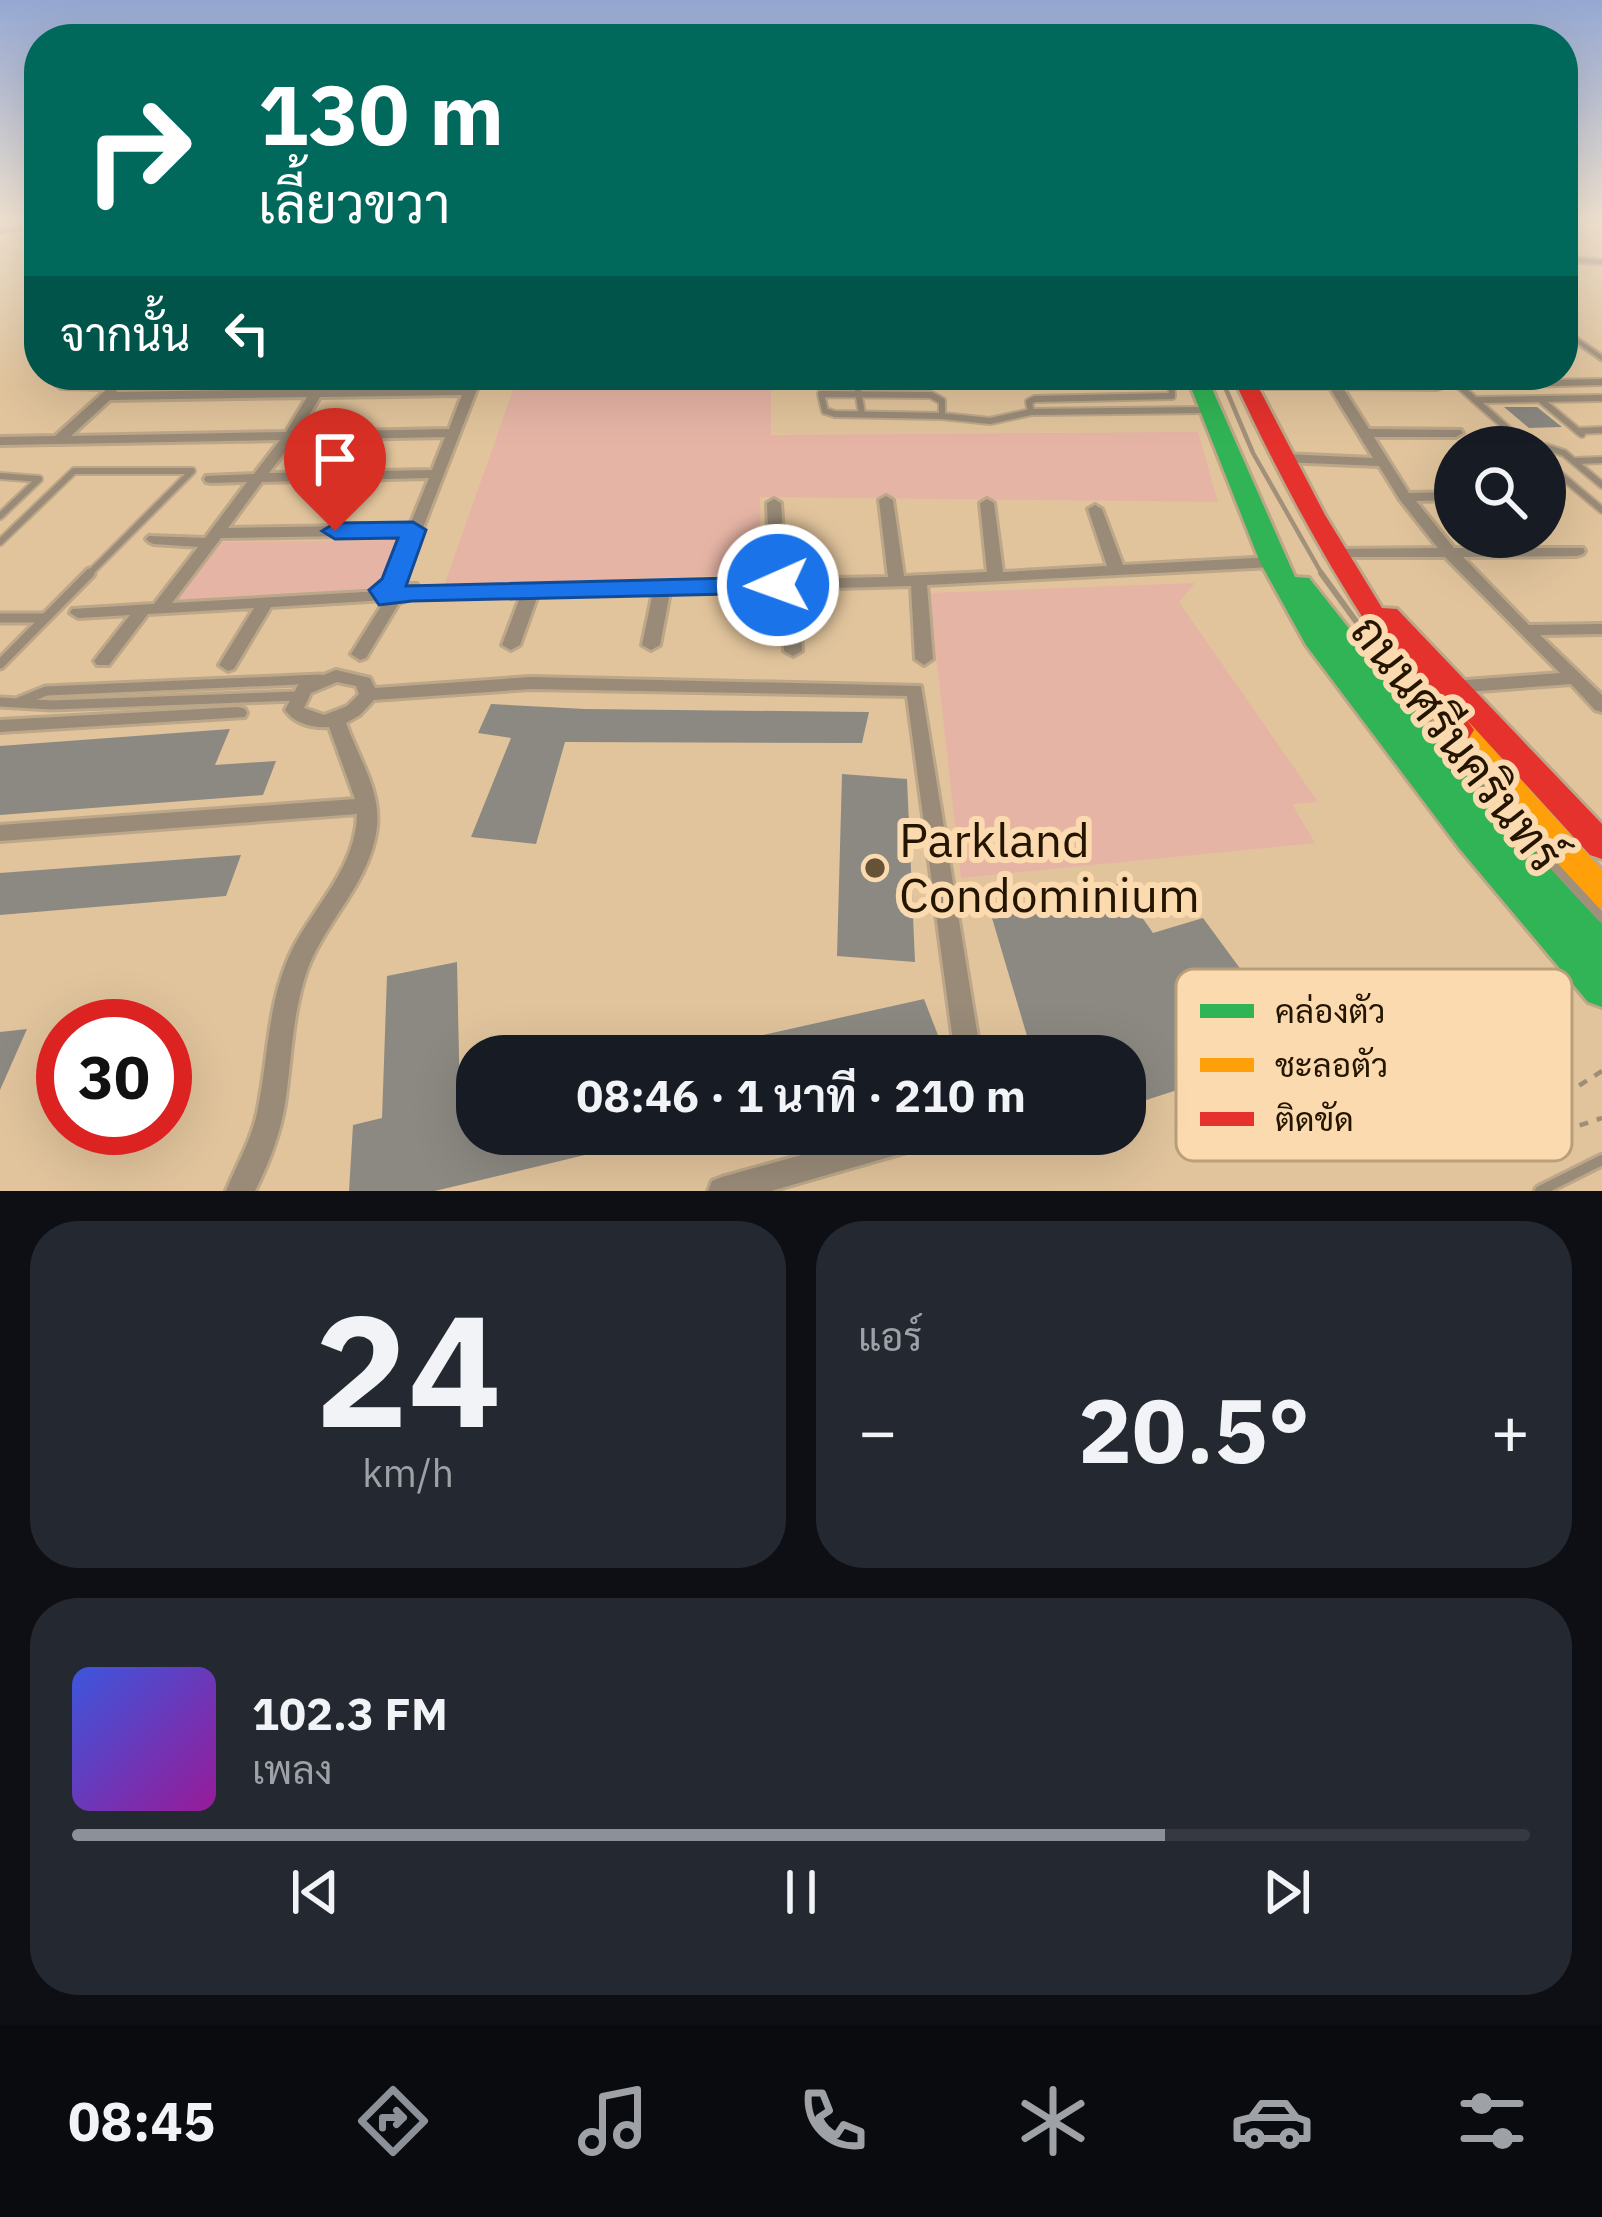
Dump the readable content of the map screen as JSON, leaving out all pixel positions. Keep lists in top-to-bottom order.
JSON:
{
  "streets": {
    "main road": ["ถนนศรีนครินทร์"]
  },
  "places": ["Parkland Condominium"],
  "legend": ["คล่องตัว", "ชะลอตัว", "ติดขัด"],
  "page": {
    "turn": ["130 m", "เลี้ยวขวา"],
    "then": "จากนั้น",
    "limit": "30",
    "trip": "08:46 · 1 นาที · 210 m",
    "tile": [
      ["24", "km/h"],
      "แอร์"
    ],
    "heat": ["−", "20.5°", "+"],
    "song": ["102.3 FM", "เพลง"],
    "tabs": "08:45"
  }
}
